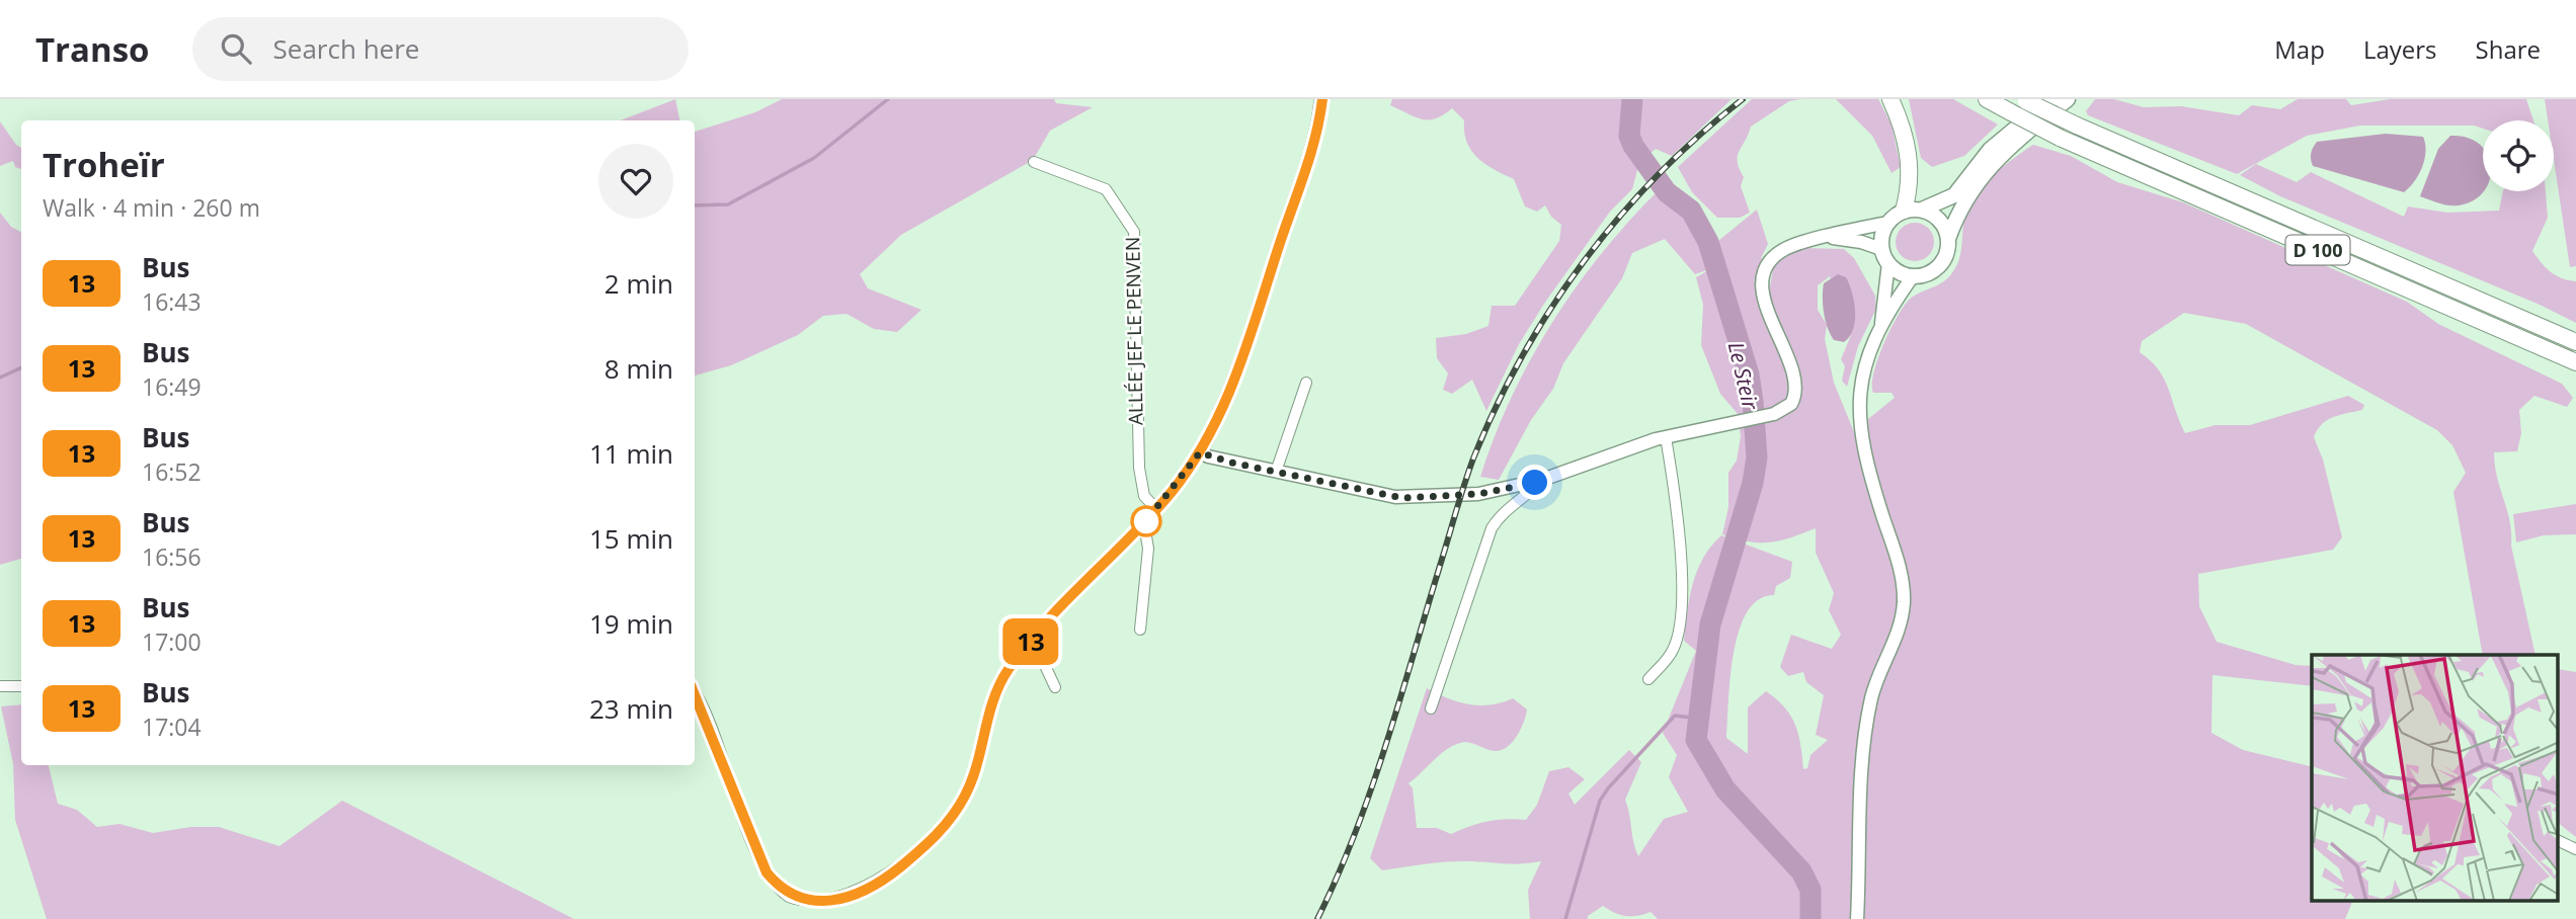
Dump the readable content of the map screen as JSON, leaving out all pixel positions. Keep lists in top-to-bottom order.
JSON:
{
  "streets": {
    "highway": ["D 100"],
    "street": ["ALLÉE JEF LE PENVEN"]
  },
  "water": ["Le Steir"],
  "lines": ["bus line 13"],
  "page": {
    "header": "Transo",
    "search": "Search here",
    "nav": ["Map", "Layers", "Share"],
    "on_map": "13",
    "heading": ["Troheïr", "Walk · 4 min · 260 m"],
    "list": [
      {
        "mark": "13",
        "name": "Bus",
        "note": "16:43",
        "value": "2 min"
      },
      {
        "mark": "13",
        "name": "Bus",
        "note": "16:49",
        "value": "8 min"
      },
      {
        "mark": "13",
        "name": "Bus",
        "note": "16:52",
        "value": "11 min"
      },
      {
        "mark": "13",
        "name": "Bus",
        "note": "16:56",
        "value": "15 min"
      },
      {
        "mark": "13",
        "name": "Bus",
        "note": "17:00",
        "value": "19 min"
      },
      {
        "mark": "13",
        "name": "Bus",
        "note": "17:04",
        "value": "23 min"
      }
    ]
  }
}
